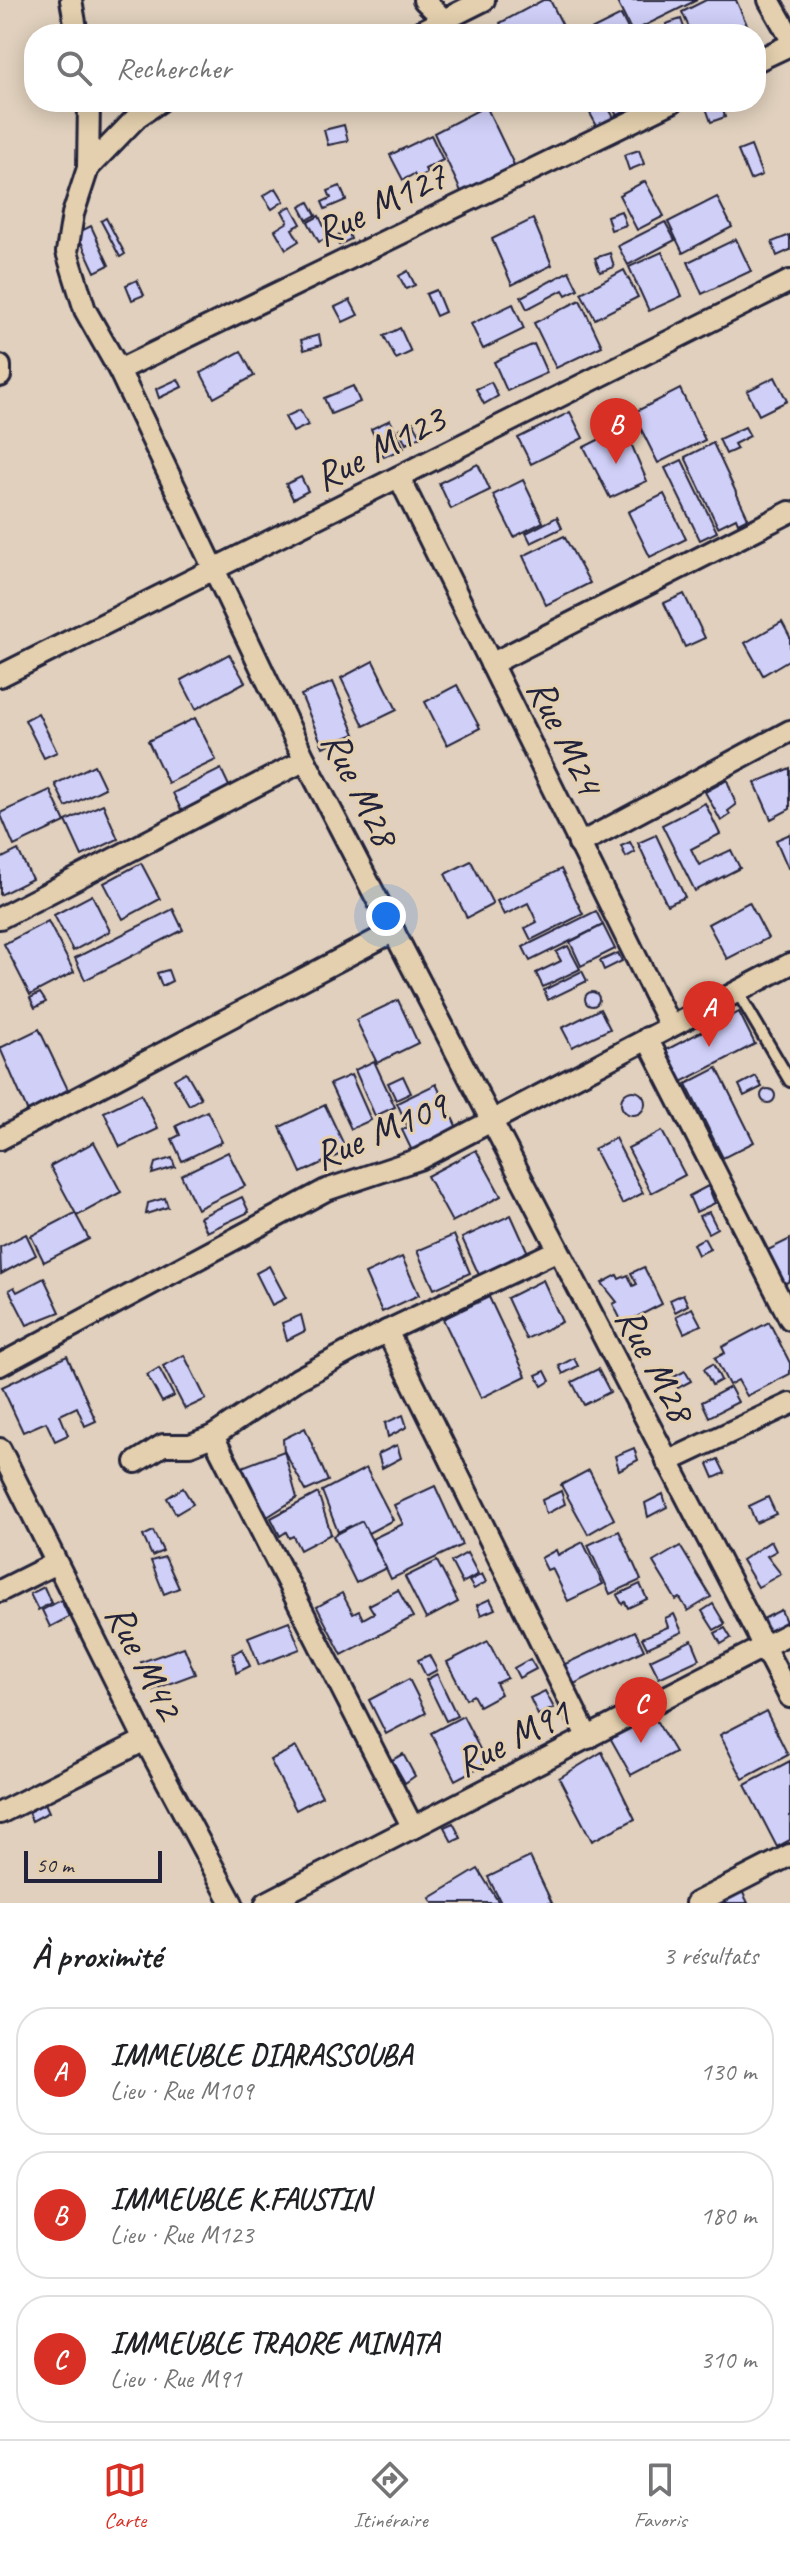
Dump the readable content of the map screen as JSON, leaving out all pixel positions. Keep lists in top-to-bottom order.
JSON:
{
  "streets": {
    "street": [
      "Rue M127",
      "Rue M123",
      "Rue M24",
      "Rue M28",
      "Rue M109",
      "Rue M42",
      "Rue M91"
    ]
  },
  "crossings": [
    ["Rue M127", "Rue M28"],
    ["Rue M123", "Rue M24"],
    ["Rue M123", "Rue M28"],
    ["Rue M24", "Rue M109"],
    ["Rue M28", "Rue M109"],
    ["Rue M28", "Rue M91"]
  ],
  "scale_bar": "50 m",
  "page": {
    "search": "Rechercher",
    "pins": ["B", "A", "C"],
    "scale": "50 m",
    "heading": ["À proximité", "3 résultats"],
    "list": [
      {
        "mark": "A",
        "name": "IMMEUBLE DIARASSOUBA",
        "note": "Lieu · Rue M109",
        "value": "130 m"
      },
      {
        "mark": "B",
        "name": "IMMEUBLE K.FAUSTIN",
        "note": "Lieu · Rue M123",
        "value": "180 m"
      },
      {
        "mark": "C",
        "name": "IMMEUBLE TRAORE MINATA",
        "note": "Lieu · Rue M91",
        "value": "310 m"
      }
    ],
    "nav": ["Carte", "Itinéraire", "Favoris"]
  }
}
